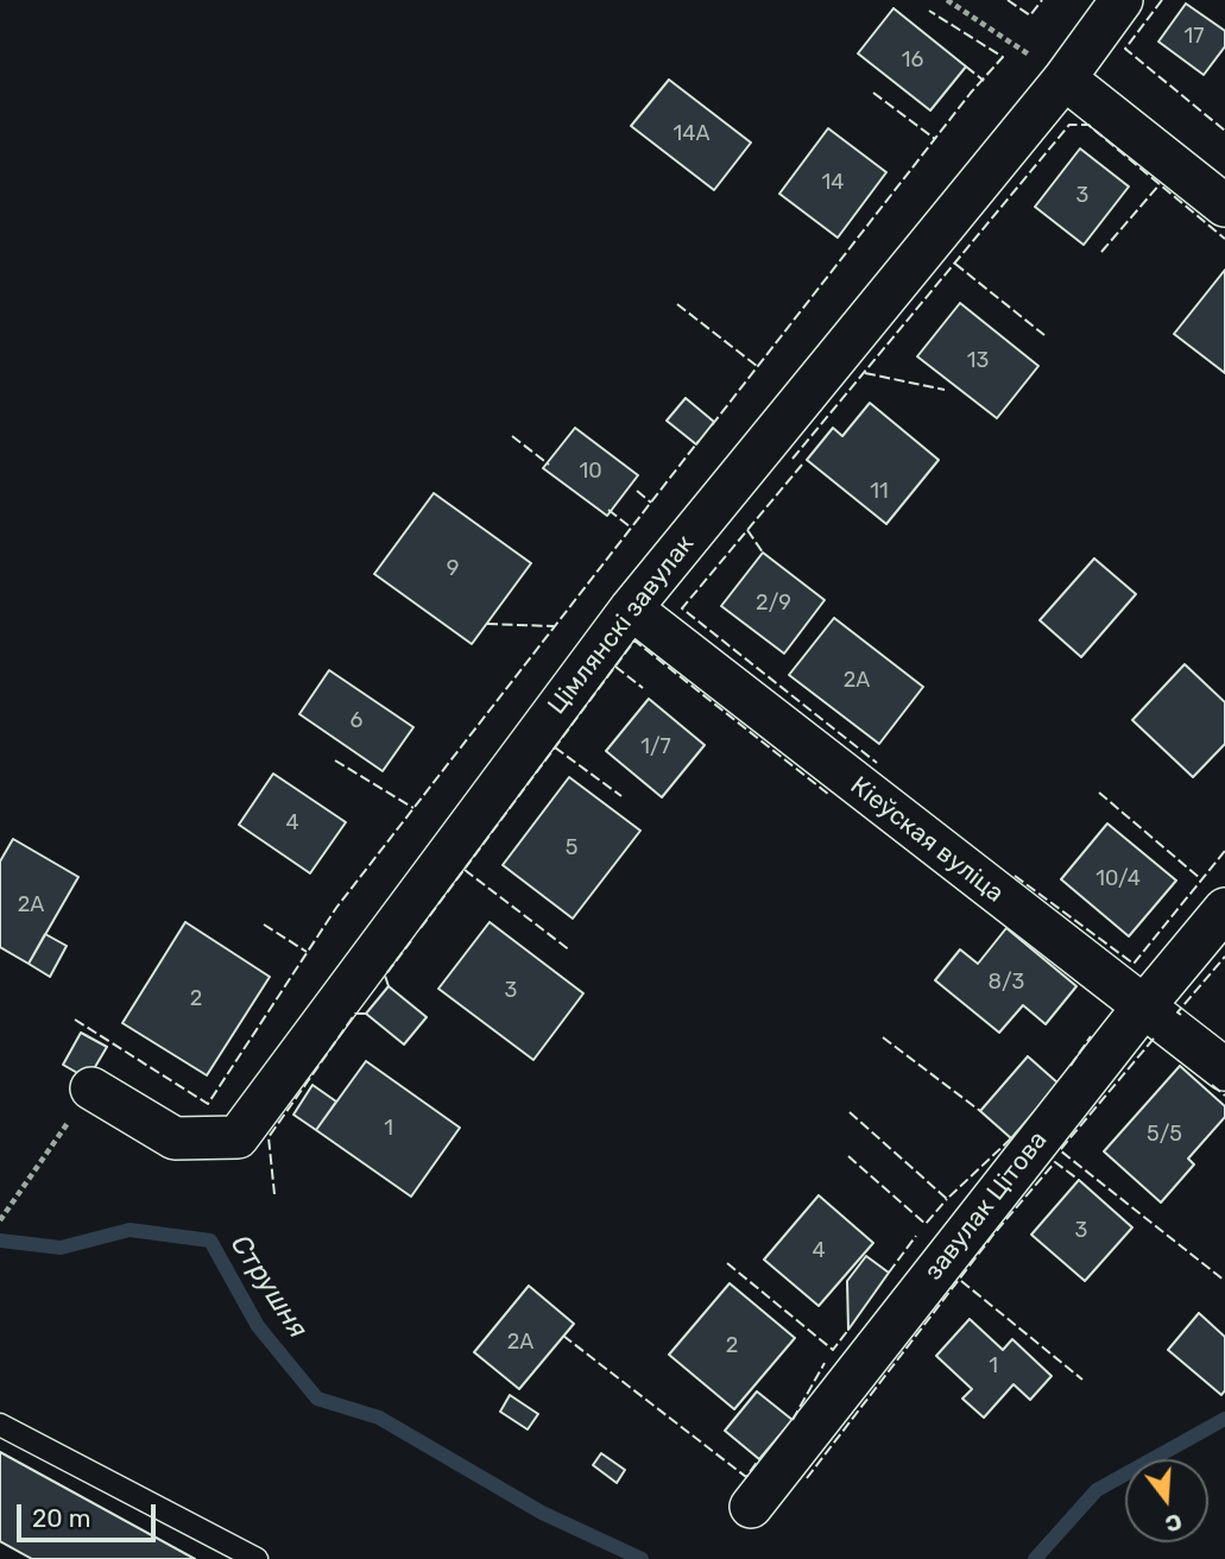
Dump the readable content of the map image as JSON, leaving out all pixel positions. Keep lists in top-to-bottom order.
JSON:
{
  "streets": {
    "street": ["Цімлянскі завулак", "Кіеўская вуліца", "завулак Цітова"]
  },
  "crossings": [
    ["Цімлянскі завулак", "Кіеўская вуліца"],
    ["Кіеўская вуліца", "завулак Цітова"]
  ],
  "water": ["Струшня"],
  "house_numbers": [
    "17",
    "16",
    "14А",
    "14",
    "3",
    "13",
    "10",
    "11",
    "9",
    "2/9",
    "2А",
    "6",
    "1/7",
    "4",
    "5",
    "10/4",
    "2А",
    "8/3",
    "3",
    "2",
    "1",
    "5/5",
    "3",
    "4",
    "2А",
    "2",
    "1"
  ],
  "scale_bar": "20 m",
  "north": "bottom"
}
